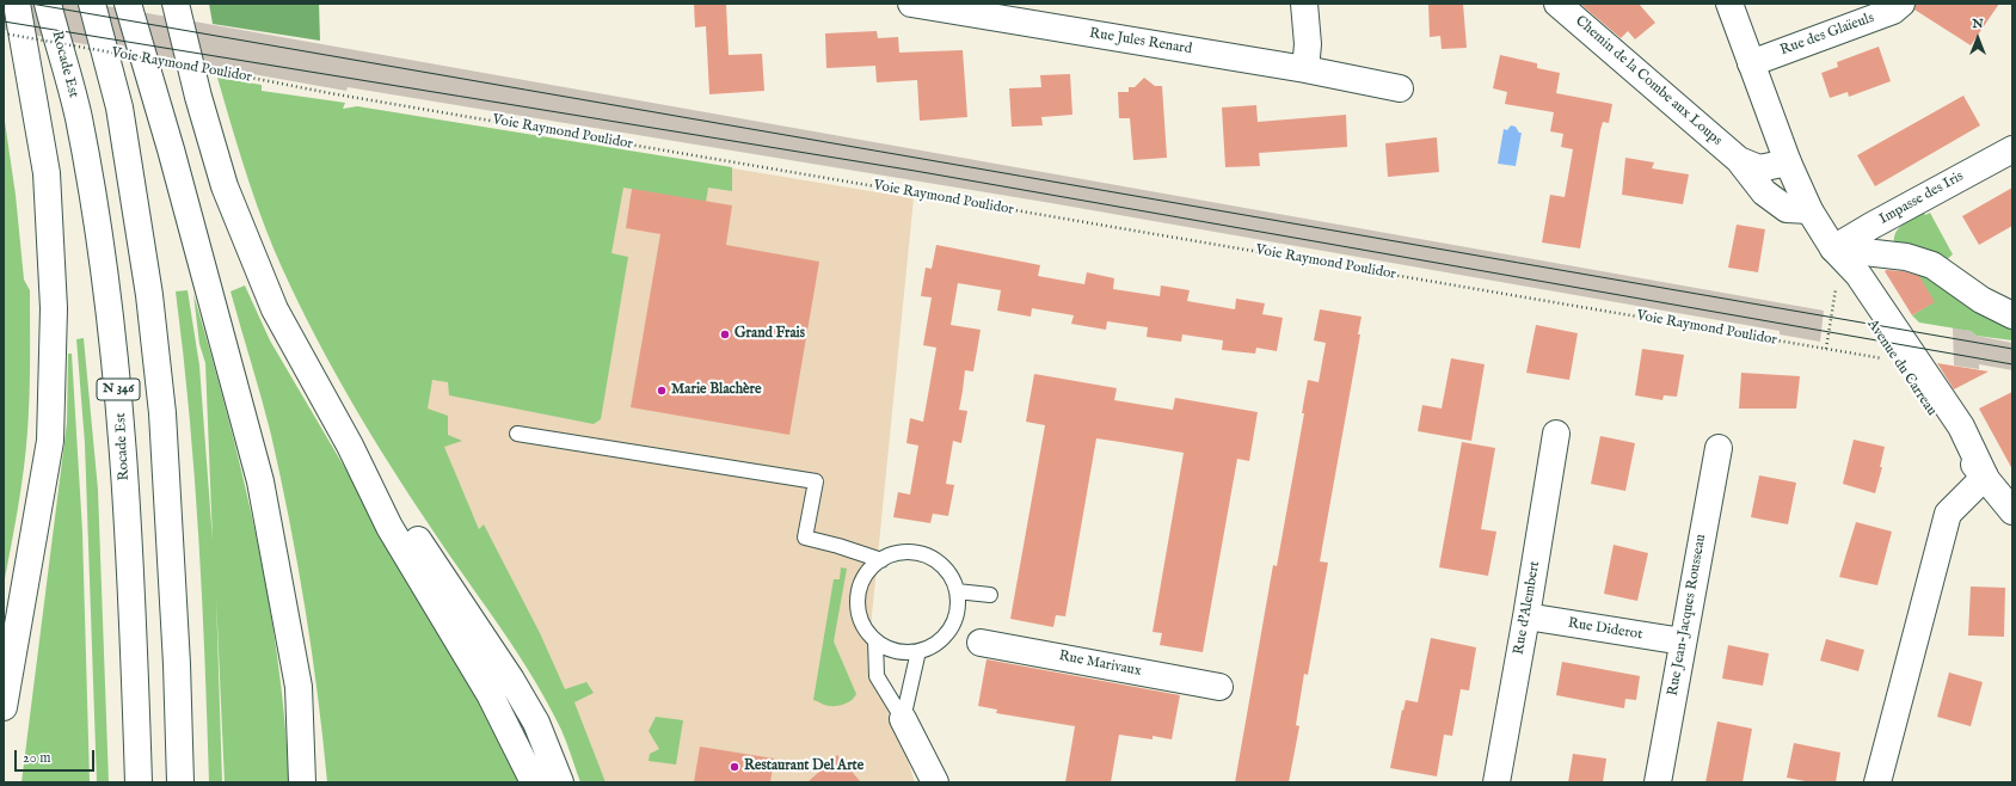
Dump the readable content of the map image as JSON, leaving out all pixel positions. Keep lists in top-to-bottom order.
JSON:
{
  "streets": {
    "main road": [
      "Rue des Glaïeuls",
      "Rue Jules Renard",
      "Rocade Est",
      "Chemin de la Combe aux Loups",
      "Impasse des Iris",
      "Avenue du Carreau",
      "N 346",
      "Rue d'Alembert",
      "Rue Jean-Jacques Rousseau",
      "Rue Diderot",
      "Rue Marivaux"
    ],
    "path": ["Voie Raymond Poulidor"]
  },
  "crossings": [
    ["Rue des Glaïeuls", "Avenue du Carreau"],
    ["Voie Raymond Poulidor", "Avenue du Carreau"],
    ["Chemin de la Combe aux Loups", "Avenue du Carreau"],
    ["Impasse des Iris", "Avenue du Carreau"],
    ["Rue d'Alembert", "Rue Diderot"],
    ["Rue Jean-Jacques Rousseau", "Rue Diderot"]
  ],
  "places": ["Grand Frais", "Marie Blachère", "Restaurant Del Arte"],
  "scale_bar": "20 m",
  "north": "top"
}
